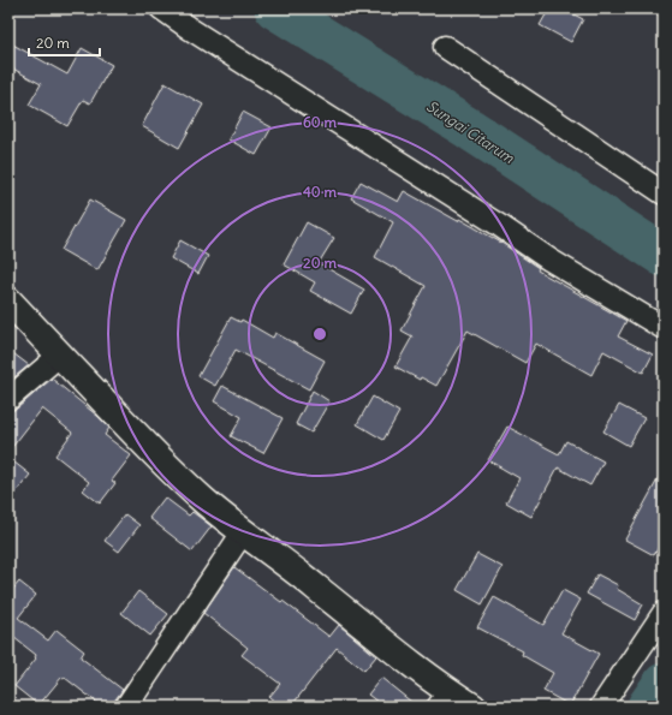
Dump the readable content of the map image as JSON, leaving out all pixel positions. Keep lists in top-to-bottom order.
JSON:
{
  "water": ["Sungai Citarum"],
  "scale_bar": "20 m",
  "rings": ["60 m", "40 m", "20 m"]
}
